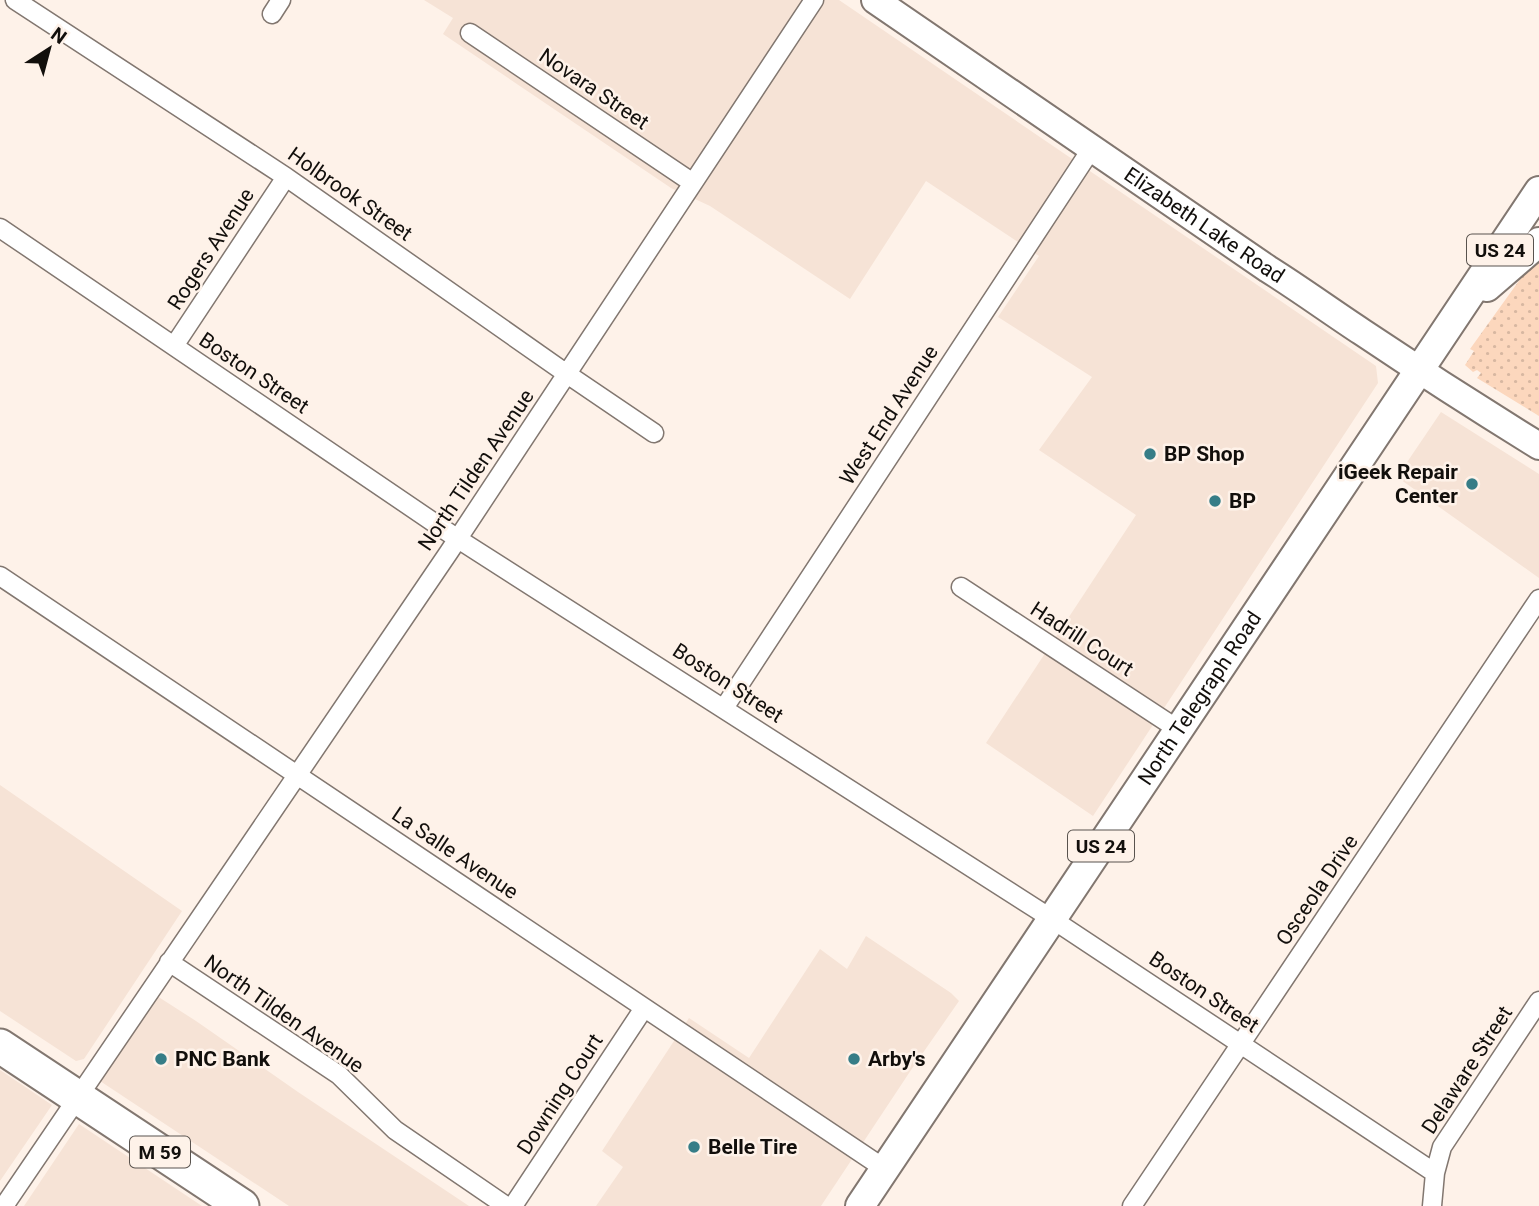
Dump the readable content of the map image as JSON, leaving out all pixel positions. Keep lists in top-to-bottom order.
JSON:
{
  "streets": {
    "highway": ["M 59"],
    "main road": ["Elizabeth Lake Road", "US 24", "North Telegraph Road"],
    "street": [
      "Novara Street",
      "Holbrook Street",
      "Rogers Avenue",
      "Boston Street",
      "West End Avenue",
      "North Tilden Avenue",
      "Hadrill Court",
      "La Salle Avenue",
      "Osceola Drive",
      "Delaware Street",
      "Downing Court"
    ]
  },
  "crossings": [
    ["Novara Street", "North Tilden Avenue"],
    ["Holbrook Street", "Rogers Avenue"],
    ["Holbrook Street", "North Tilden Avenue"],
    ["Elizabeth Lake Road", "West End Avenue"],
    ["Elizabeth Lake Road", "North Telegraph Road"],
    ["Rogers Avenue", "Boston Street"],
    ["Boston Street", "West End Avenue"],
    ["Boston Street", "North Tilden Avenue"],
    ["Boston Street", "North Telegraph Road"],
    ["Boston Street", "Osceola Drive"],
    ["Boston Street", "Delaware Street"],
    ["North Tilden Avenue", "La Salle Avenue"],
    ["North Tilden Avenue", "M 59"],
    ["Hadrill Court", "North Telegraph Road"],
    ["North Telegraph Road", "La Salle Avenue"],
    ["La Salle Avenue", "Downing Court"]
  ],
  "places": [
    "BP Shop",
    "iGeek Repair Center",
    "BP",
    "PNC Bank",
    "Arby's",
    "Belle Tire"
  ],
  "north": "top right"
}
